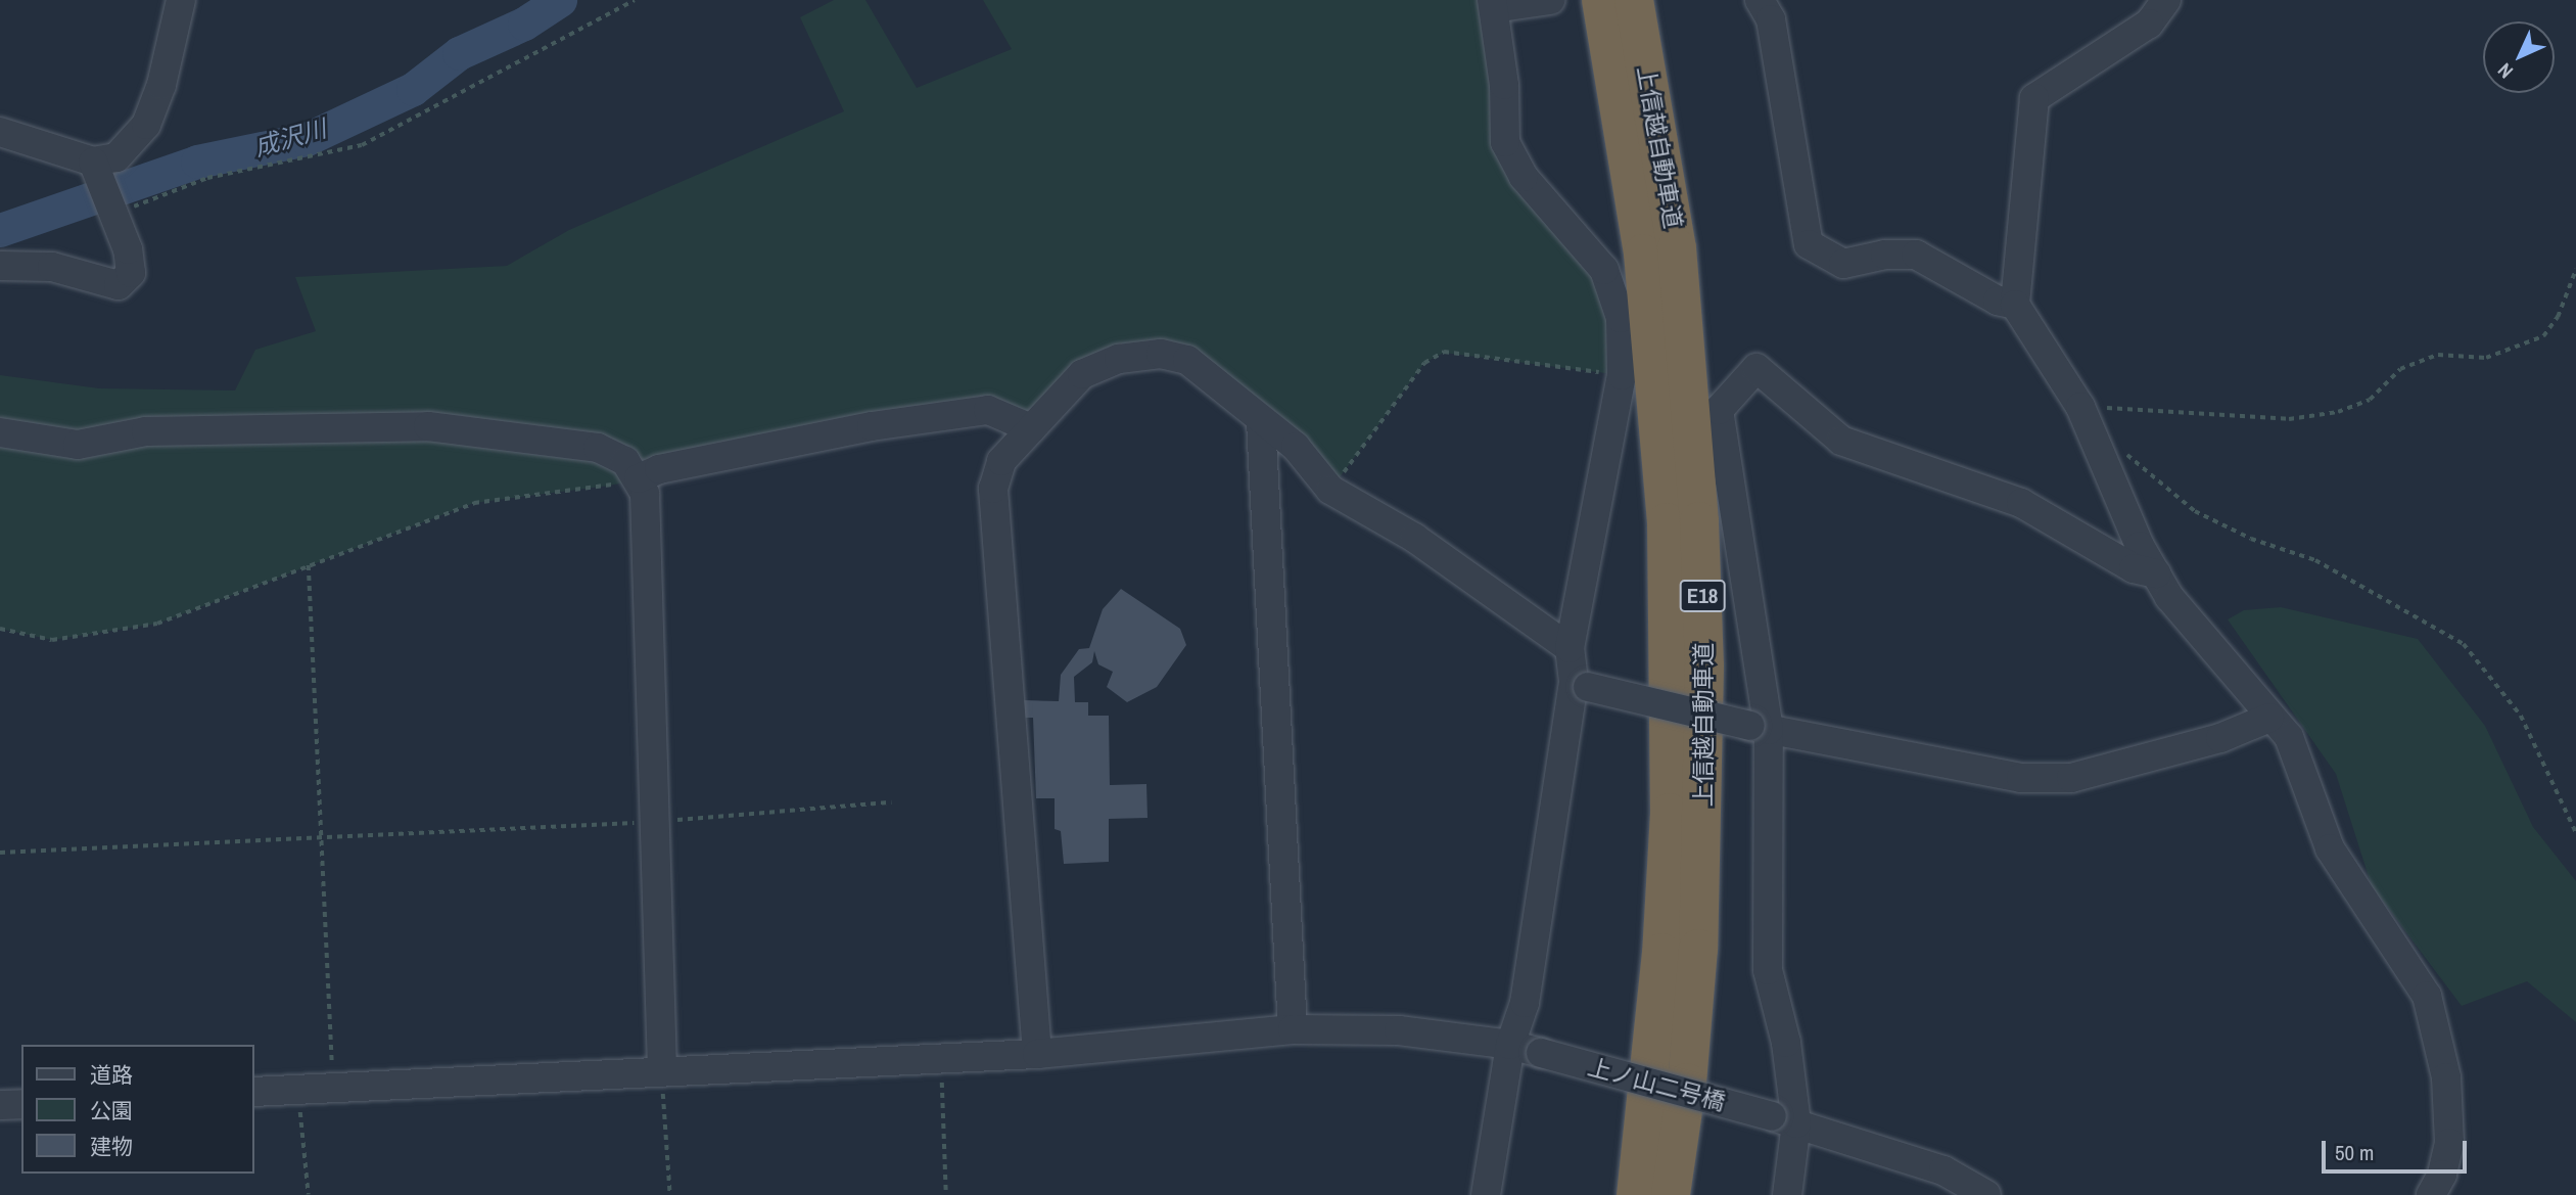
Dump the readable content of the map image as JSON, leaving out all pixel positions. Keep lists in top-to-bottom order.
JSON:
{
  "streets": {
    "highway": ["上信越自動車道", "E18"],
    "street": ["上ノ山二号橋"]
  },
  "water": ["成沢川"],
  "legend": ["道路", "公園", "建物"],
  "scale_bar": "50 m",
  "north": "bottom left"
}
